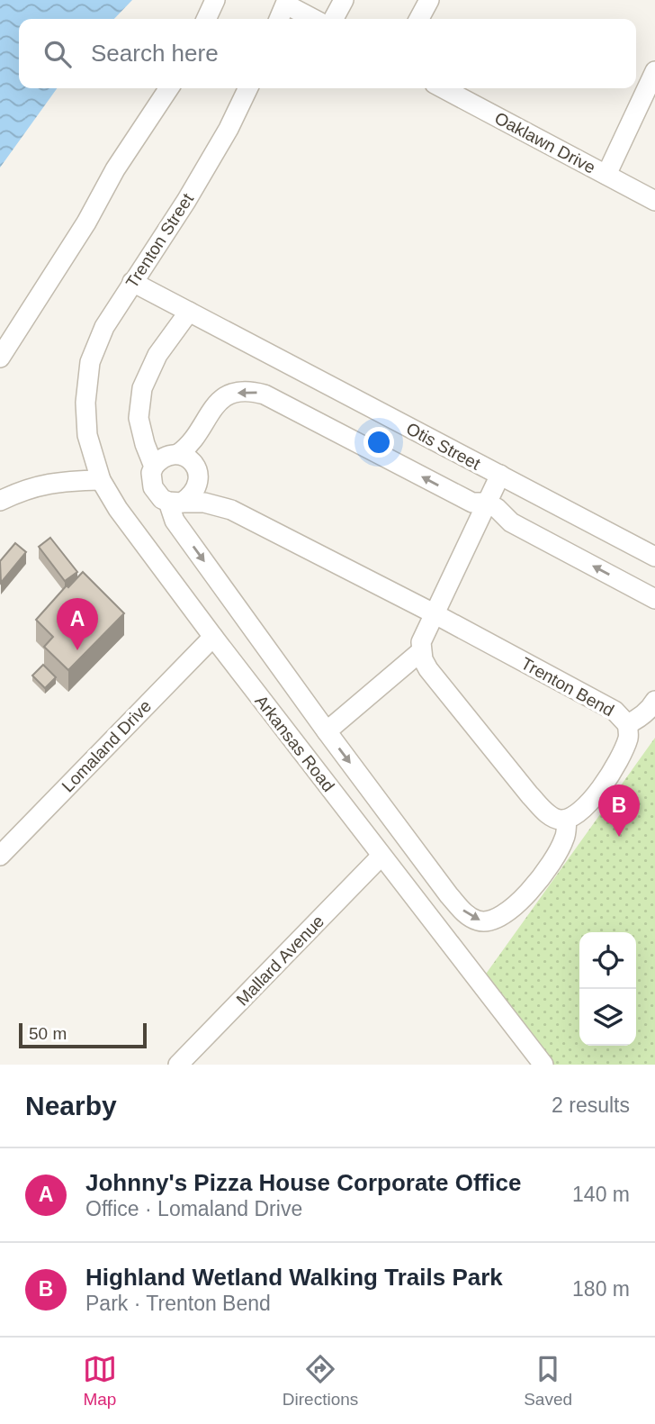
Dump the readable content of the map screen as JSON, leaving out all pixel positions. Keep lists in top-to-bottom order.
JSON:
{
  "streets": {
    "street": [
      "Oaklawn Drive",
      "Trenton Street",
      "Otis Street",
      "Trenton Bend",
      "Arkansas Road",
      "Lomaland Drive",
      "Mallard Avenue"
    ]
  },
  "crossings": [
    ["Trenton Street", "Otis Street"],
    ["Trenton Street", "Arkansas Road"],
    ["Arkansas Road", "Lomaland Drive"],
    ["Arkansas Road", "Mallard Avenue"]
  ],
  "scale_bar": "50 m",
  "page": {
    "search": "Search here",
    "pins": ["A", "B"],
    "scale": "50 m",
    "heading": ["Nearby", "2 results"],
    "list": [
      {
        "mark": "A",
        "name": "Johnny's Pizza House Corporate Office",
        "note": "Office · Lomaland Drive",
        "value": "140 m"
      },
      {
        "mark": "B",
        "name": "Highland Wetland Walking Trails Park",
        "note": "Park · Trenton Bend",
        "value": "180 m"
      }
    ],
    "nav": ["Map", "Directions", "Saved"]
  }
}
